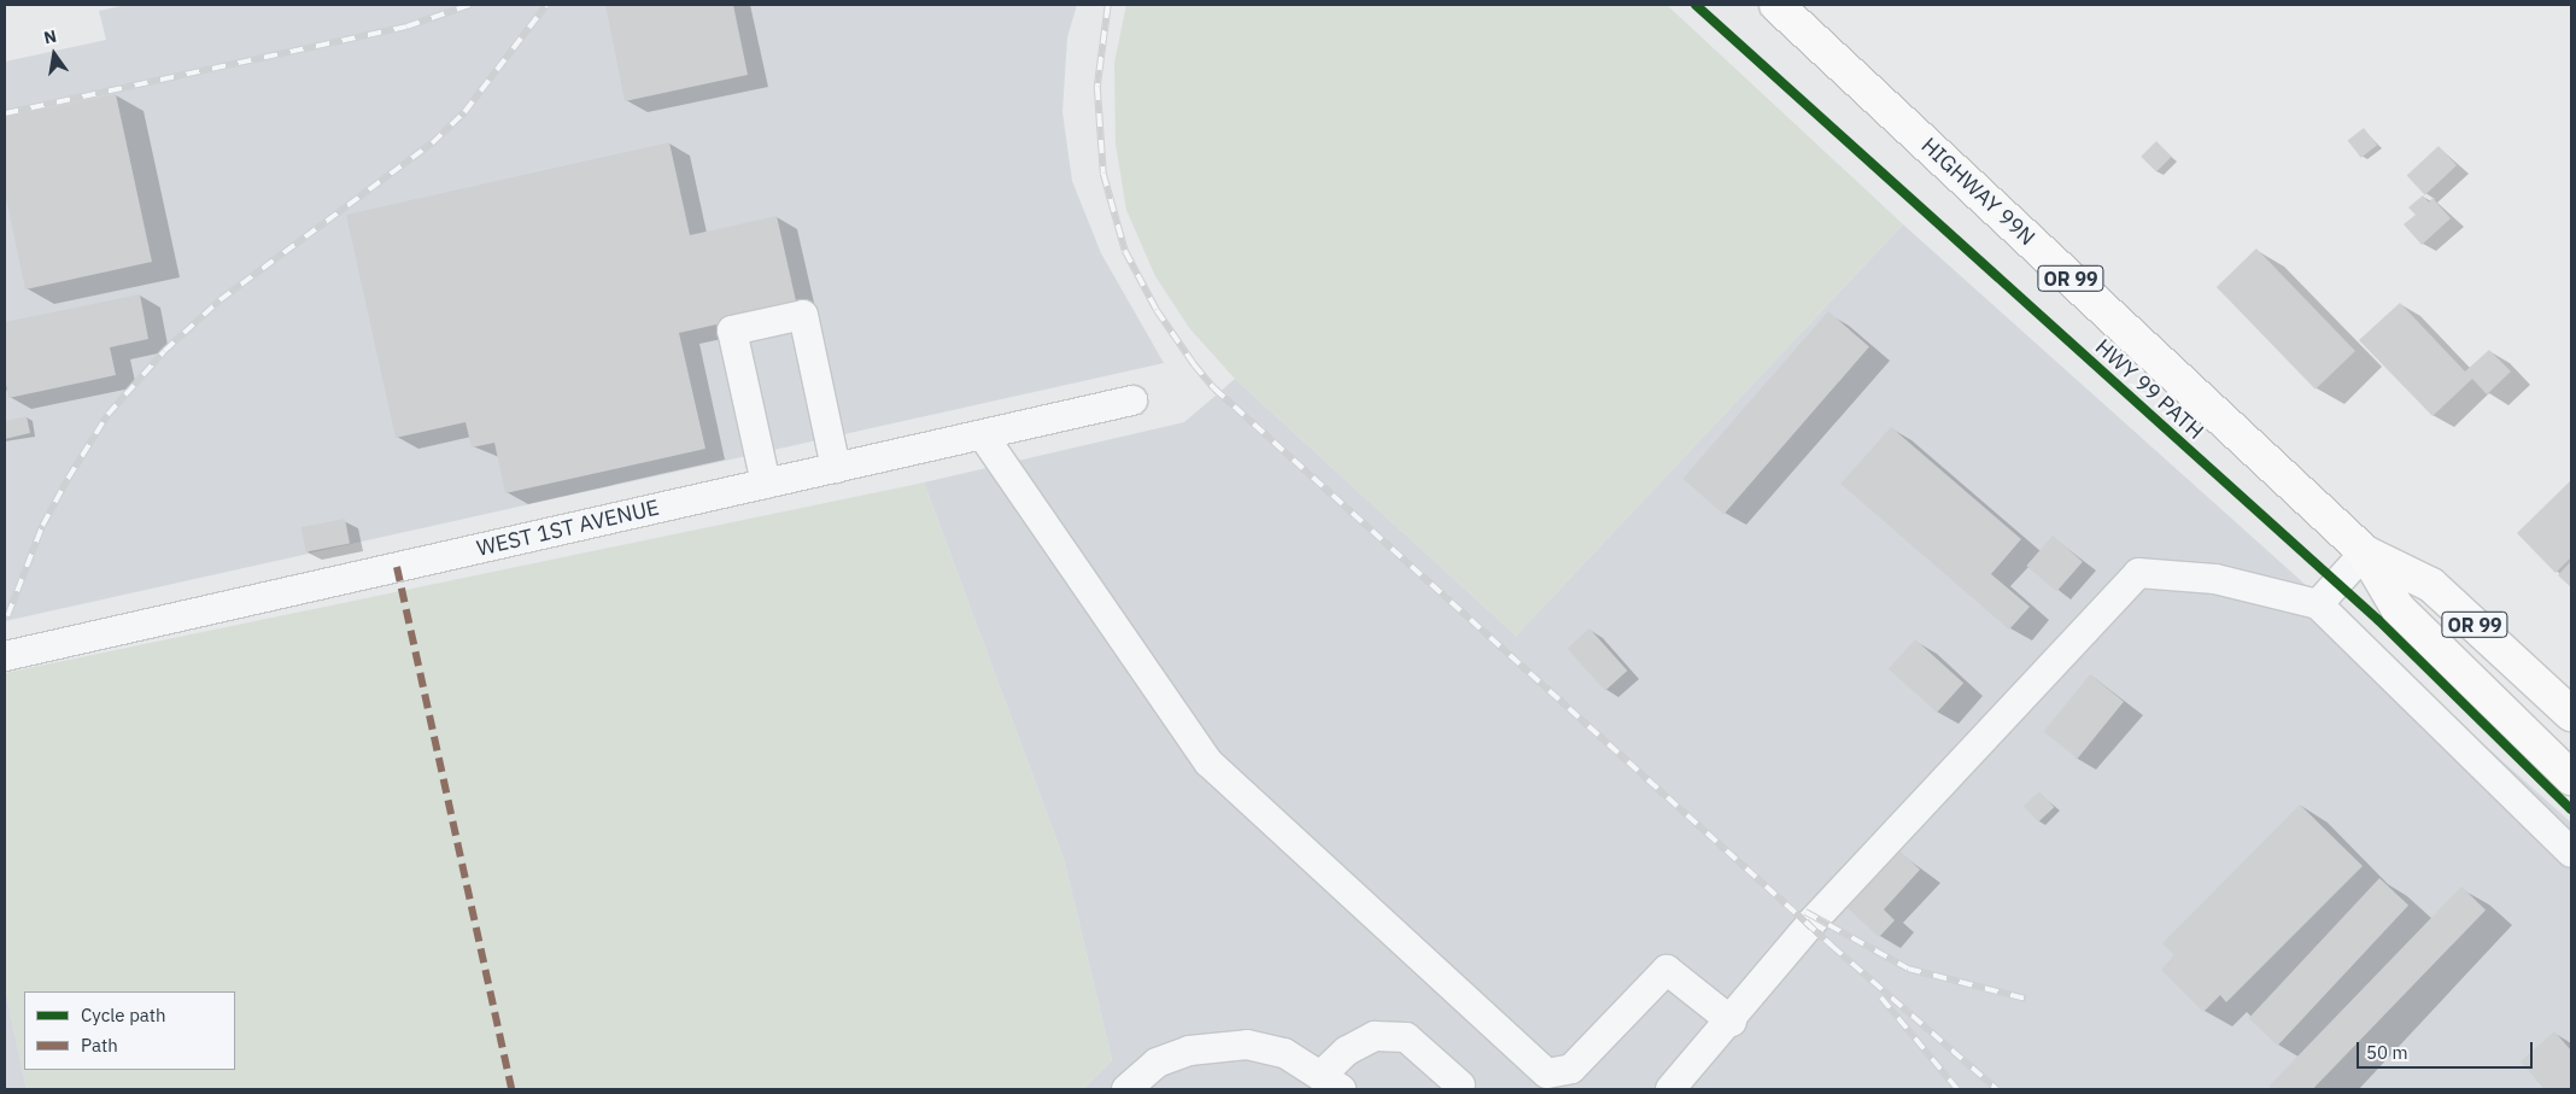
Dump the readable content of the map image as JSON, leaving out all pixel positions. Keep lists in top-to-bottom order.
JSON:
{
  "streets": {
    "main road": ["HIGHWAY 99N", "OR 99"],
    "lane": ["WEST 1ST AVENUE"],
    "cycle path": ["HWY 99 PATH"]
  },
  "crossings": [
    ["HIGHWAY 99N", "OR 99"]
  ],
  "legend": ["Cycle path", "Path"],
  "scale_bar": "50 m",
  "north": "top"
}
